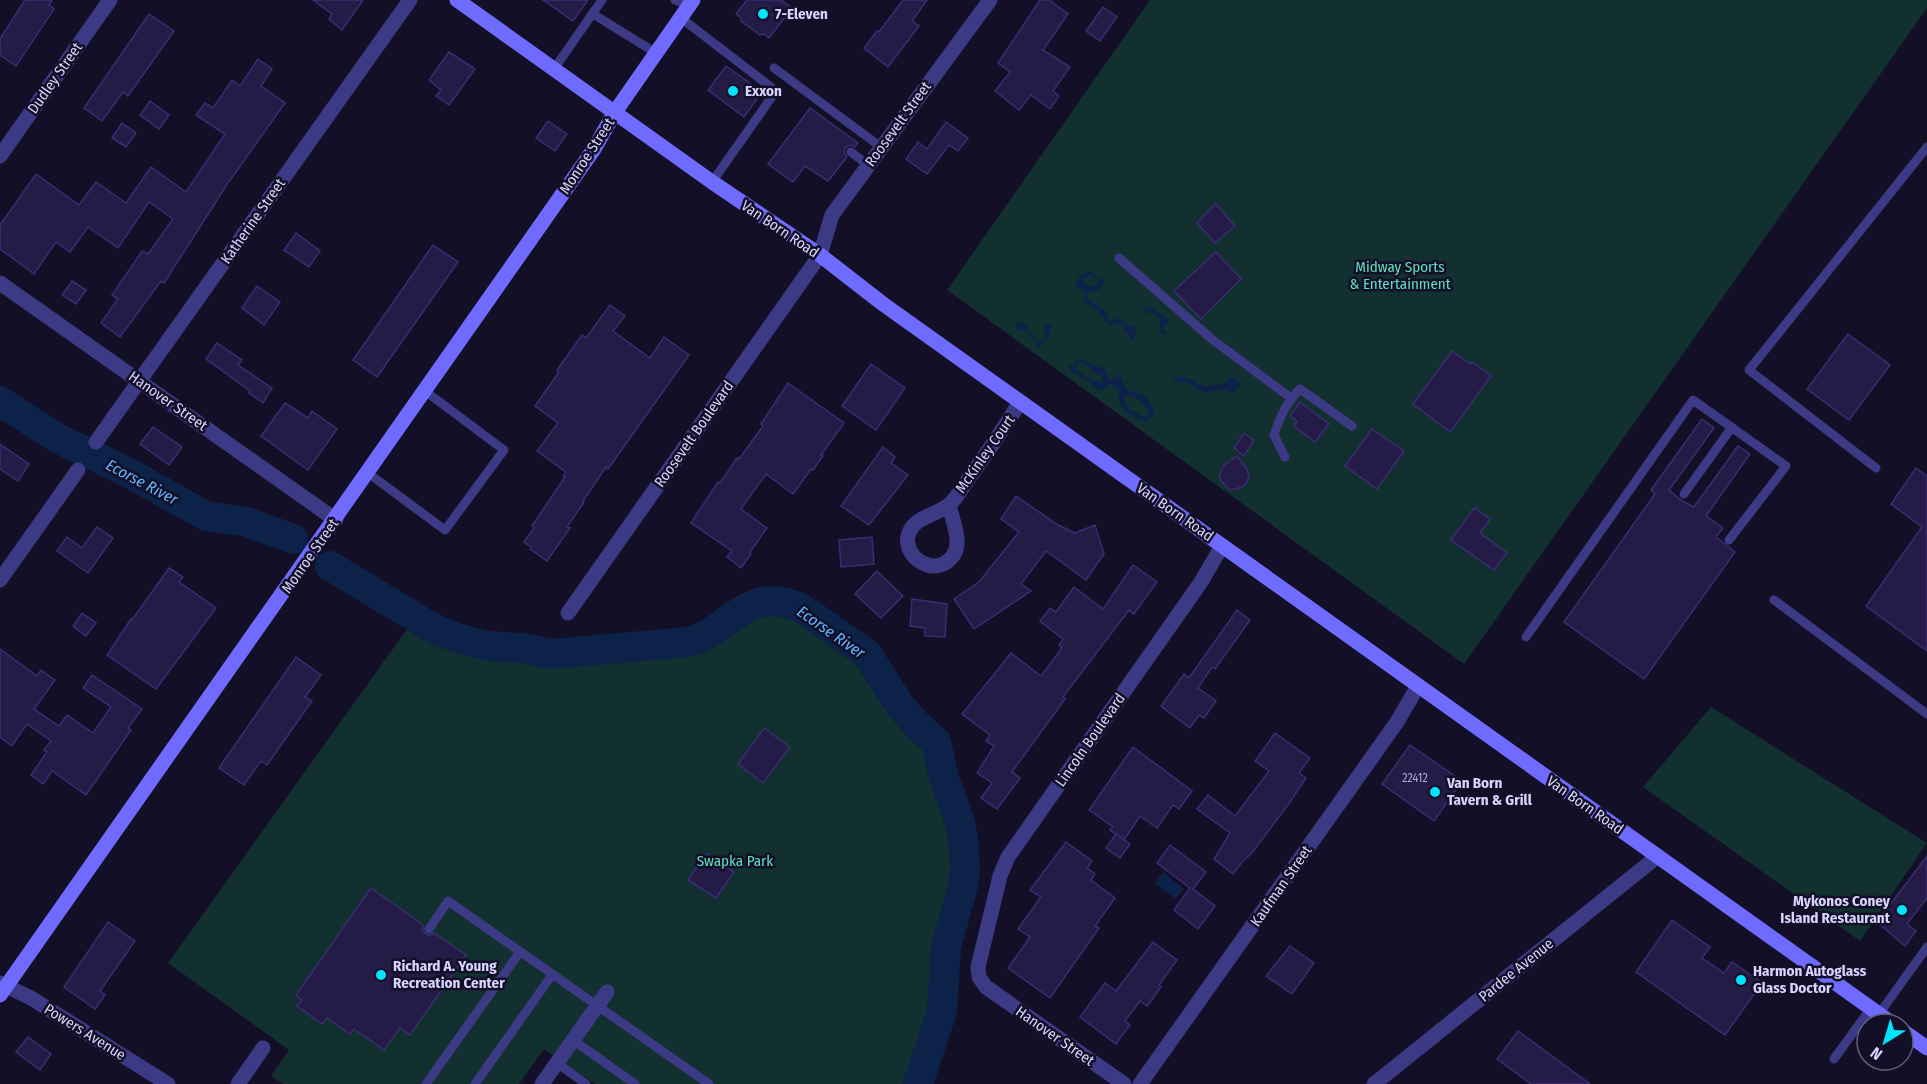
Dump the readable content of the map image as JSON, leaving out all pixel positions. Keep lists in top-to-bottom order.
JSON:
{
  "streets": {
    "main road": ["Monroe Street", "Van Born Road"],
    "street": [
      "Dudley Street",
      "Roosevelt Street",
      "Katherine Street",
      "Hanover Street",
      "Roosevelt Boulevard",
      "McKinley Court",
      "Lincoln Boulevard",
      "Kaufman Street",
      "Pardee Avenue",
      "Powers Avenue"
    ]
  },
  "crossings": [
    ["Roosevelt Street", "Van Born Road"],
    ["Roosevelt Street", "Roosevelt Boulevard"],
    ["Monroe Street", "Van Born Road"],
    ["Monroe Street", "Hanover Street"],
    ["Monroe Street", "Powers Avenue"],
    ["Katherine Street", "Hanover Street"],
    ["Van Born Road", "Roosevelt Boulevard"],
    ["Van Born Road", "McKinley Court"],
    ["Van Born Road", "Lincoln Boulevard"],
    ["Van Born Road", "Kaufman Street"],
    ["Van Born Road", "Pardee Avenue"],
    ["Hanover Street", "Lincoln Boulevard"]
  ],
  "water": ["Ecorse River"],
  "parks": ["Midway Sports & Entertainment", "Swapka Park"],
  "places": [
    "7-Eleven",
    "Exxon",
    "Van Born Tavern & Grill",
    "Mykonos Coney Island Restaurant",
    "Richard A. Young Recreation Center",
    "Harmon Autoglass Glass Doctor"
  ],
  "house_numbers": ["22412"],
  "north": "bottom left"
}
